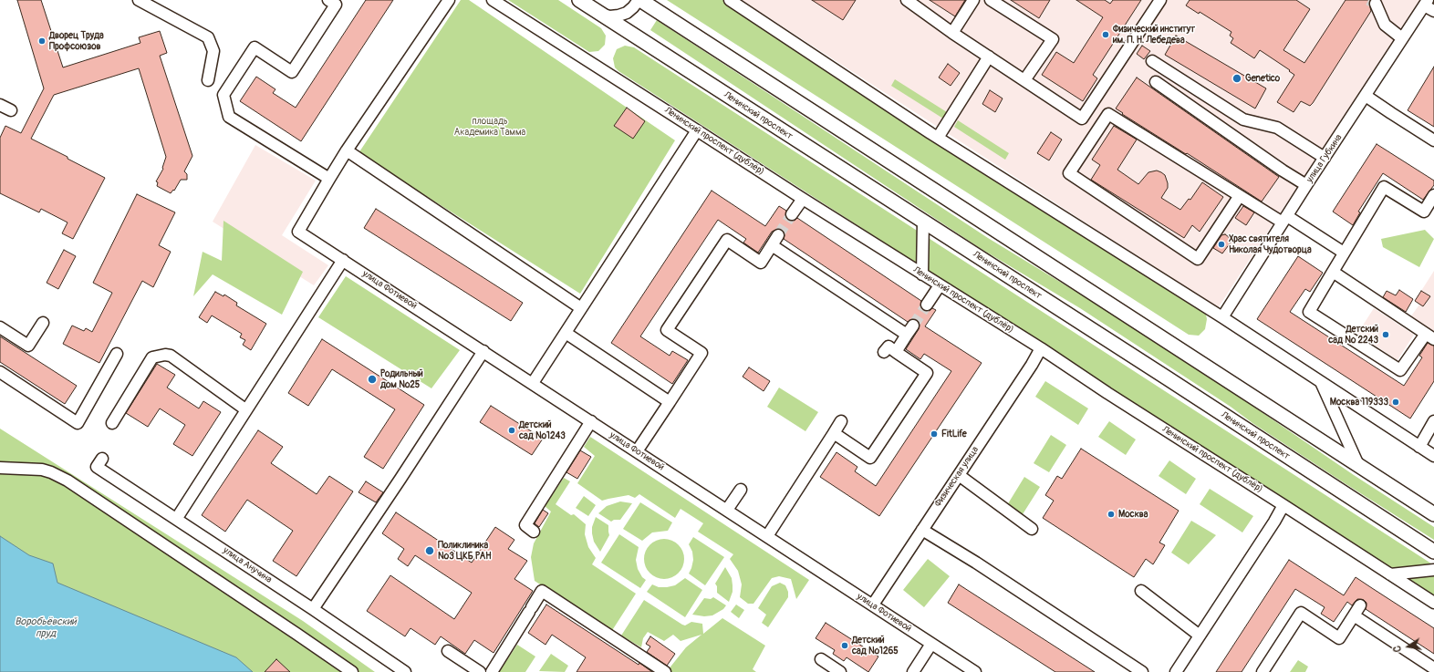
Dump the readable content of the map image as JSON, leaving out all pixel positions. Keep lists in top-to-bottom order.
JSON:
{
  "streets": {
    "main road": ["Ленинский проспект"],
    "street": [
      "Ленинский проспект (дублёр)",
      "улица Губкина",
      "улица Фотиевой",
      "Физическая улица",
      "улица Анучина"
    ]
  },
  "crossings": [
    ["Ленинский проспект (дублёр)", "Физическая улица"],
    ["улица Фотиевой", "Физическая улица"]
  ],
  "water": ["Воробьёвский пруд"],
  "parks": ["площадь Академика Тамма"],
  "places": [
    "Физический институт им. П. Н. Лебедева",
    "Дворец Труда Профсоюзов",
    "Genetico",
    "Храс святителя Николая Чудотворца",
    "Детский сад № 2243",
    "Родильный дом №25",
    "Москва 119333",
    "Детский сад №1243",
    "FitLife",
    "Москва",
    "Поликлиника №3 ЦКБ РАН",
    "Детский сад №1265"
  ],
  "north": "left"
}
